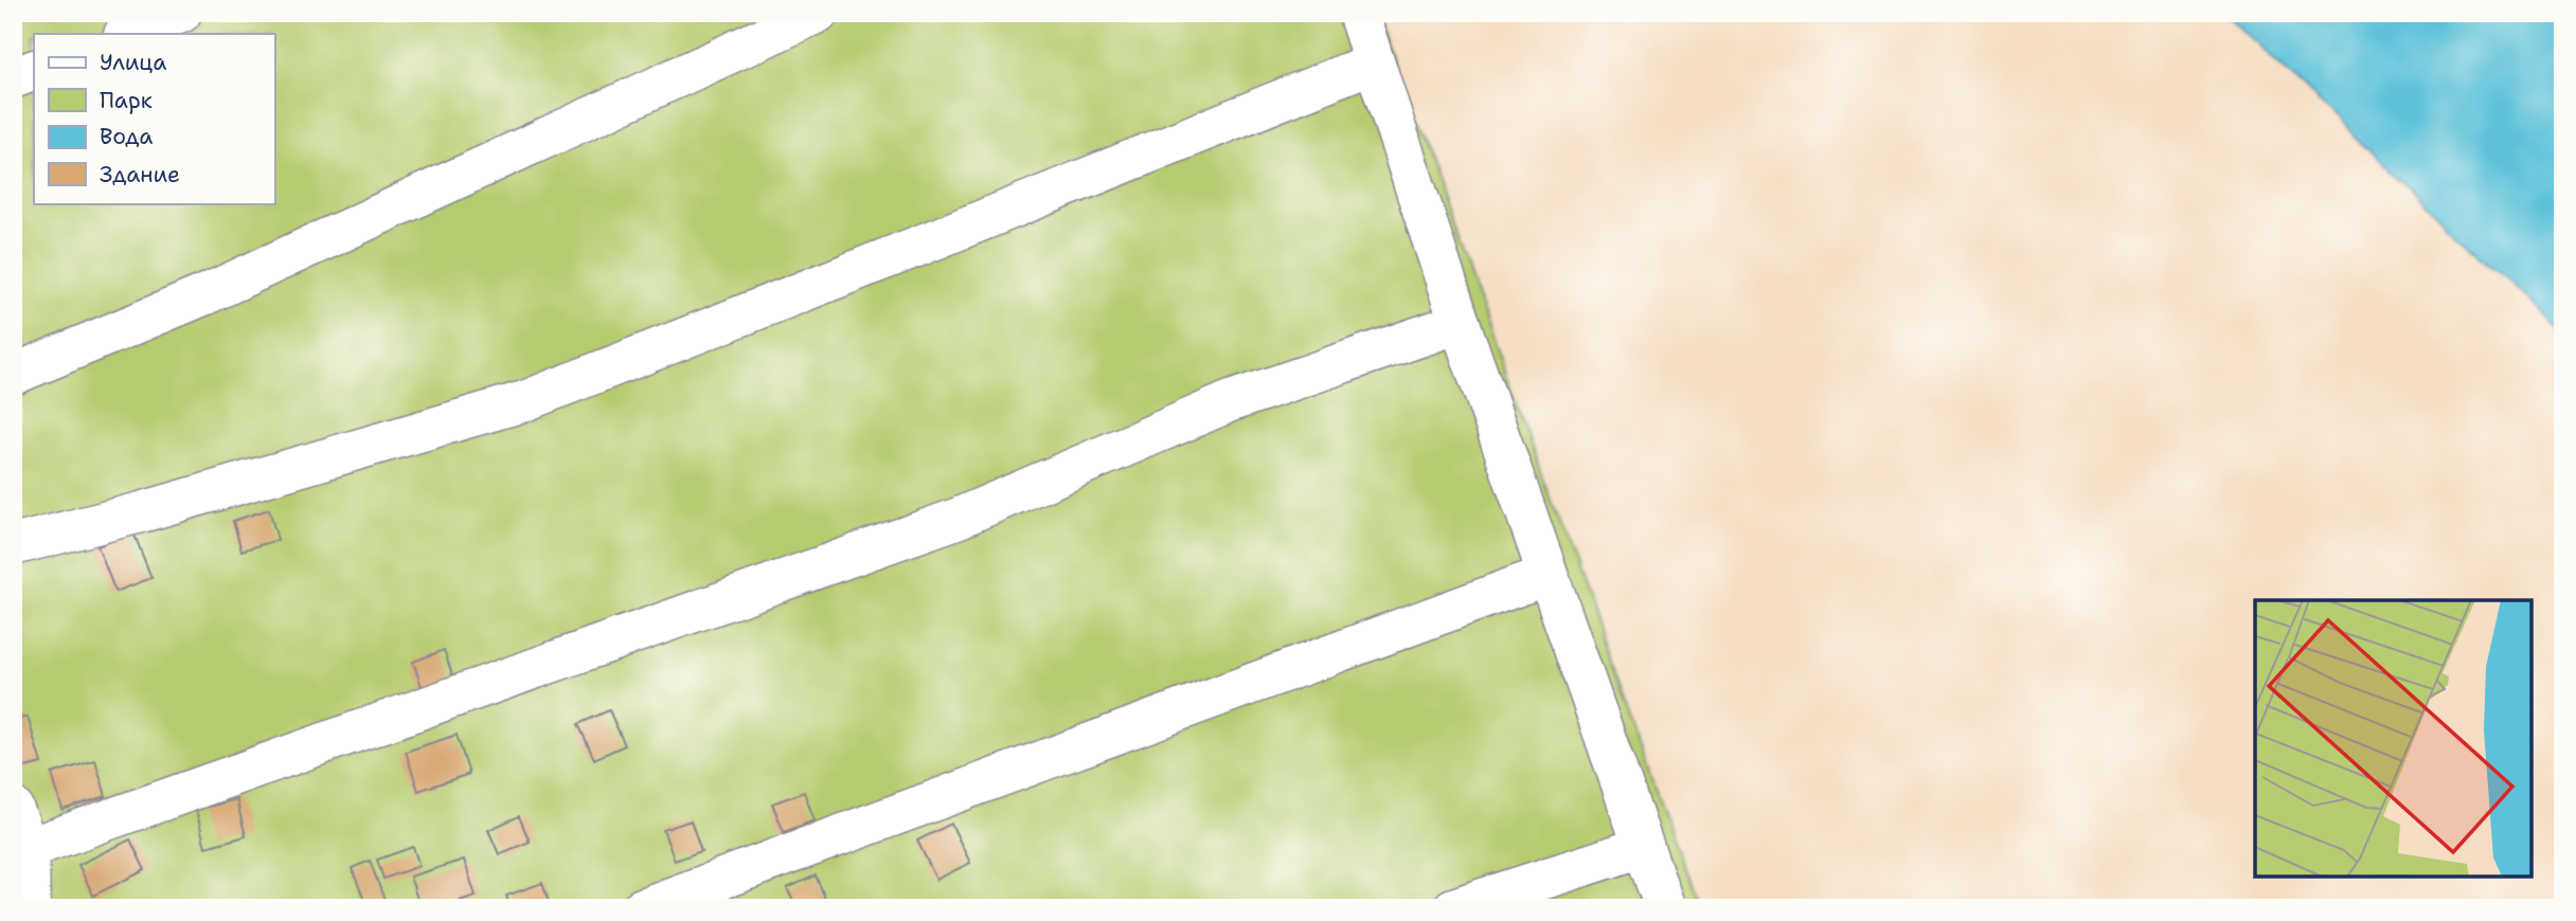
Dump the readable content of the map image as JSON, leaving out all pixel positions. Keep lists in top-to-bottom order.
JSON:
{
  "legend": [
    "Улица",
    "Парк",
    "Вода",
    "Здание"
  ]
}
